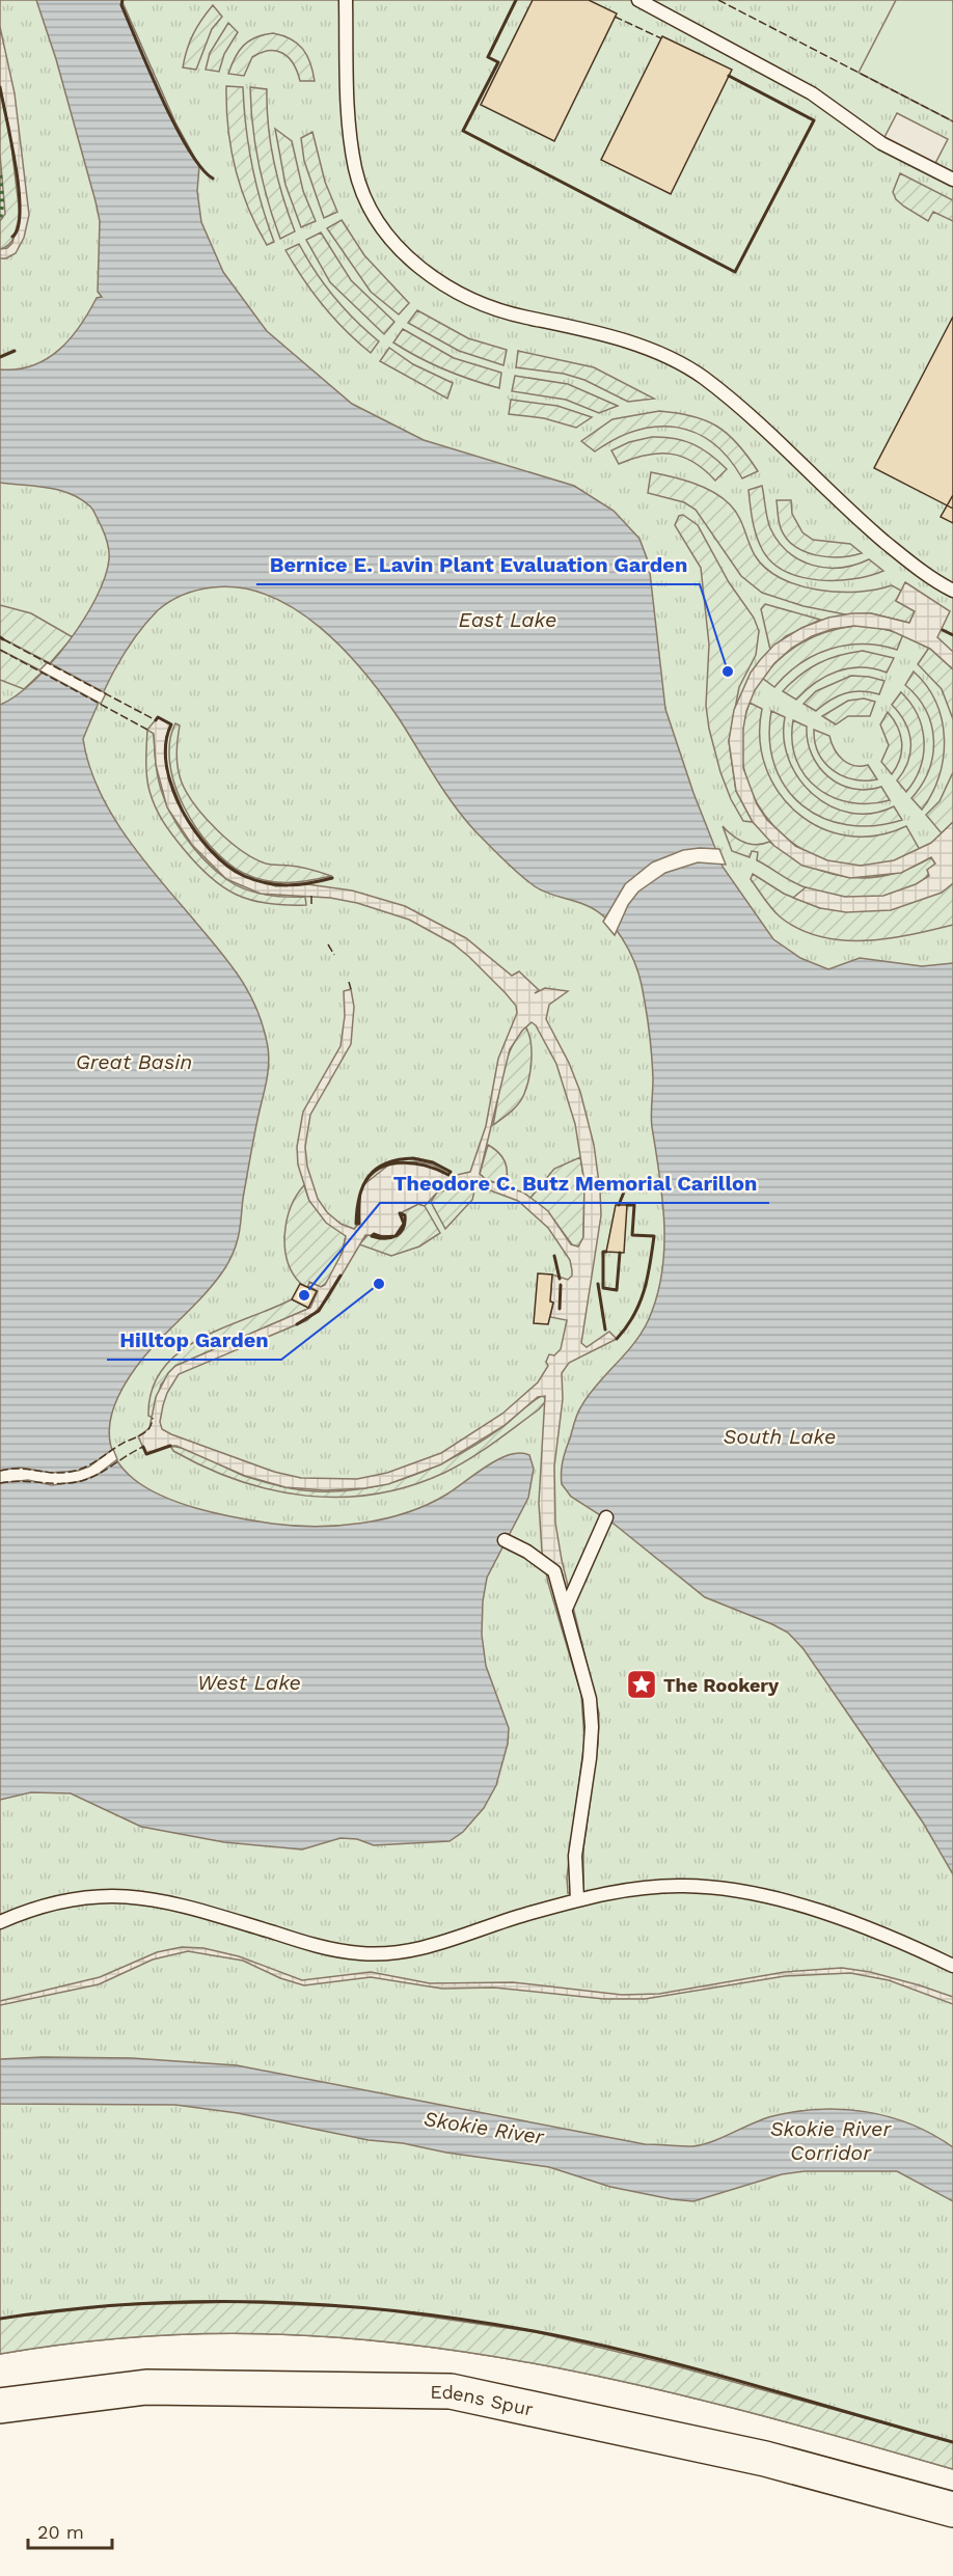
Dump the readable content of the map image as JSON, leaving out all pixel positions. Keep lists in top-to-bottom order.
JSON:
{
  "streets": {
    "highway": ["Edens Spur"]
  },
  "water": [
    "East Lake",
    "Great Basin",
    "South Lake",
    "West Lake",
    "Skokie River",
    "Skokie River Corridor"
  ],
  "places": {
    "other": ["Bernice E. Lavin Plant Evaluation Garden", "Hilltop Garden", "Theodore C. Butz Memorial Carillon"],
    "place": ["The Rookery"]
  },
  "scale_bar": "20 m"
}
